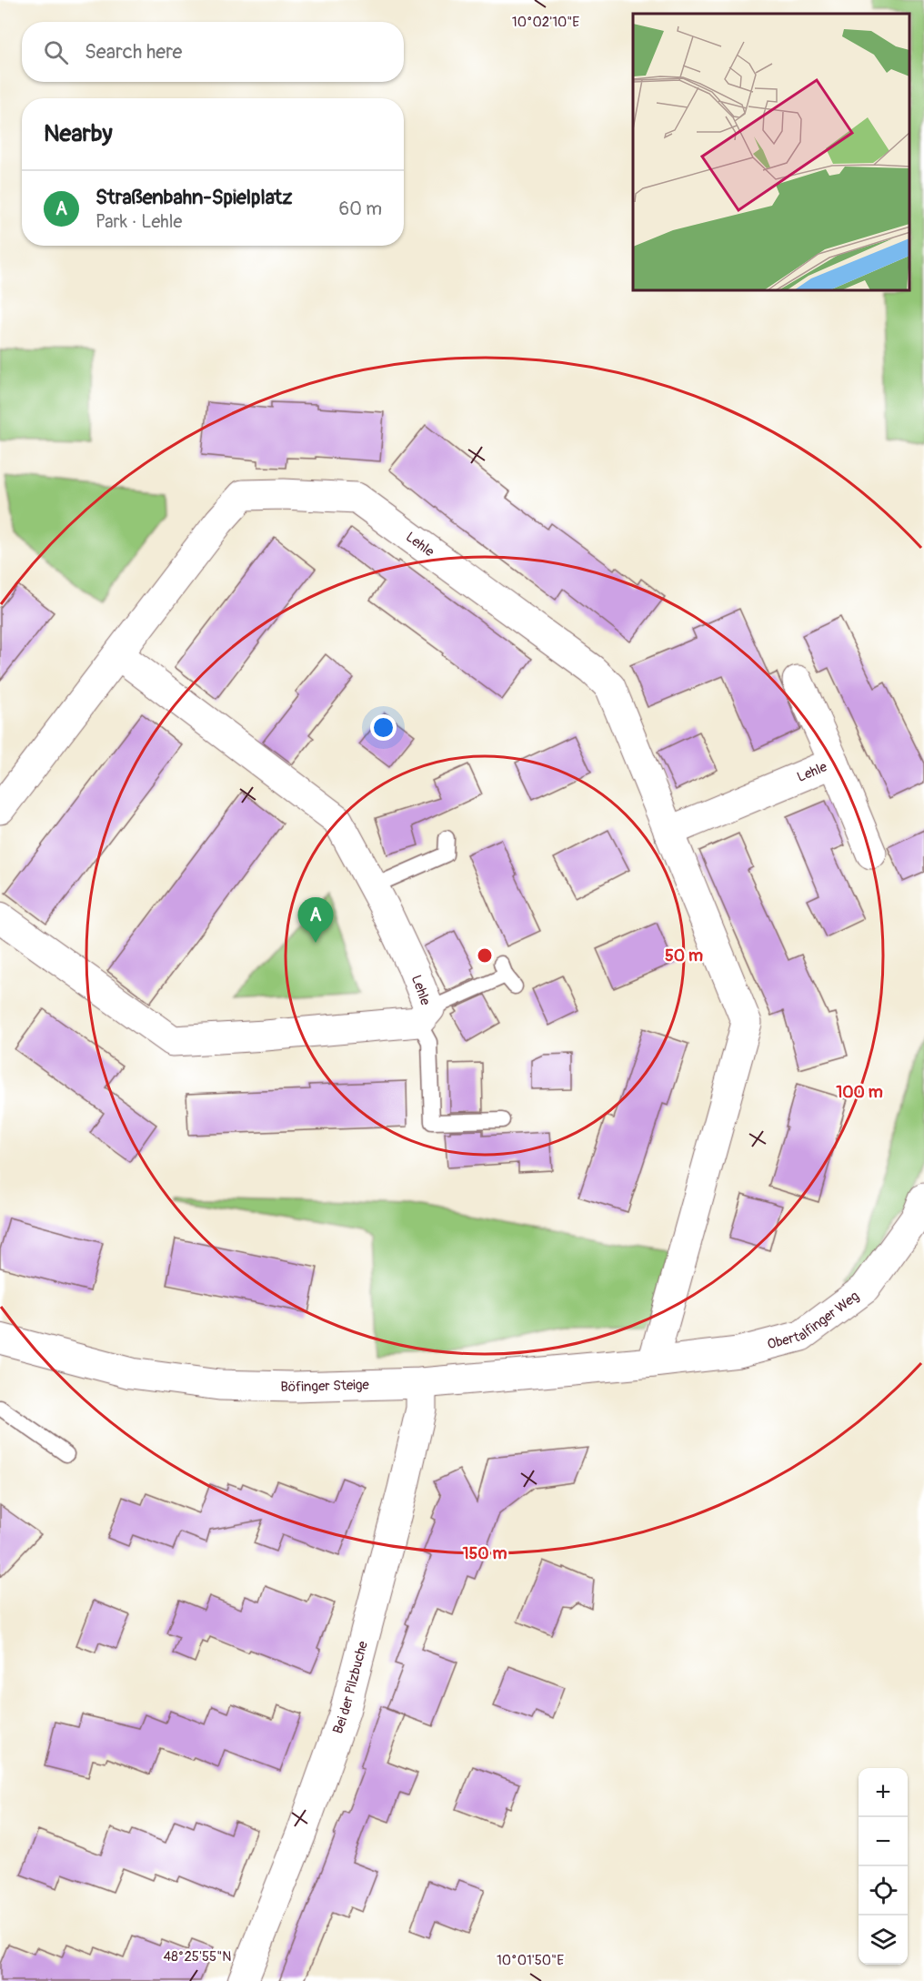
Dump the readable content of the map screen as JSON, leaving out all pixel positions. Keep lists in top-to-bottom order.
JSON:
{
  "streets": {
    "street": [
      "Lehle",
      "Obertalfinger Weg",
      "Böfinger Steige",
      "Bei der Pilzbuche"
    ]
  },
  "crossings": [
    ["Lehle", "Obertalfinger Weg"],
    ["Lehle", "Böfinger Steige"],
    ["Obertalfinger Weg", "Böfinger Steige"],
    ["Böfinger Steige", "Bei der Pilzbuche"]
  ],
  "page": {
    "search": "Search here",
    "heading": "Nearby",
    "list": [
      {
        "mark": "A",
        "name": "Straßenbahn-Spielplatz",
        "note": "Park · Lehle",
        "value": "60 m"
      }
    ],
    "pins": "A",
    "map_buttons": ["+", "−"]
  },
  "coordinates": ["10°02'10\"E", "48°25'55\"N", "10°01'50\"E"],
  "rings": ["50 m", "100 m", "150 m"]
}
